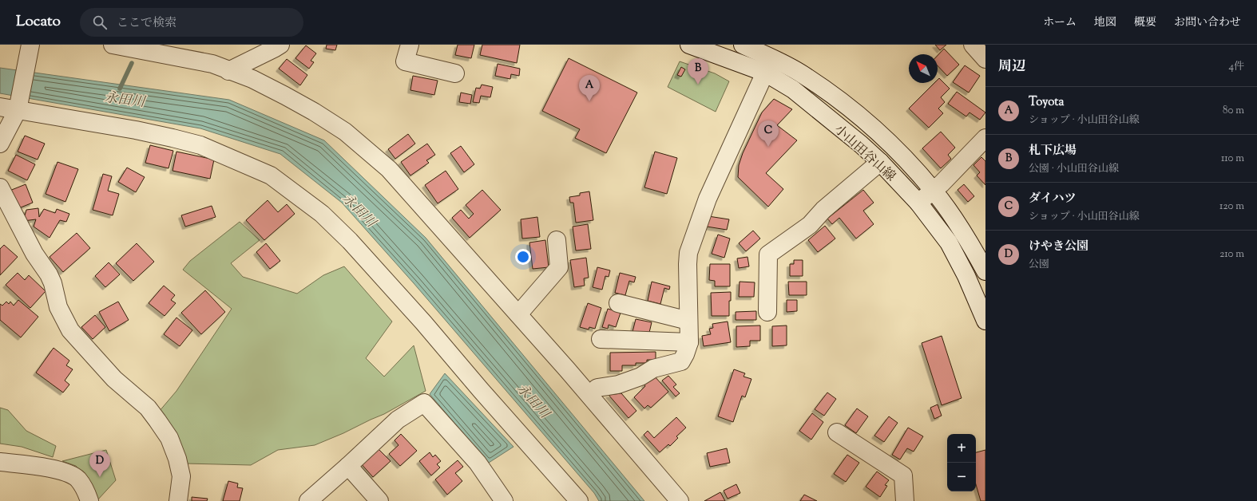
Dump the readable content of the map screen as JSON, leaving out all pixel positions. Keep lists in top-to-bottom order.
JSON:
{
  "streets": {
    "street": ["小山田谷山線"]
  },
  "water": ["永田川"],
  "north": "top left",
  "page": {
    "header": "Locato",
    "search": "ここで検索",
    "nav": [
      "ホーム",
      "地図",
      "概要",
      "お問い合わせ"
    ],
    "heading": ["周辺", "4件"],
    "pins": [
      "B",
      "A",
      "C",
      "D"
    ],
    "list": [
      {
        "mark": "A",
        "name": "Toyota",
        "note": "ショップ · 小山田谷山線",
        "value": "80 m"
      },
      {
        "mark": "B",
        "name": "札下広場",
        "note": "公園 · 小山田谷山線",
        "value": "110 m"
      },
      {
        "mark": "C",
        "name": "ダイハツ",
        "note": "ショップ · 小山田谷山線",
        "value": "120 m"
      },
      {
        "mark": "D",
        "name": "けやき公園",
        "note": "公園",
        "value": "210 m"
      }
    ],
    "map_buttons": ["+", "−"]
  }
}
